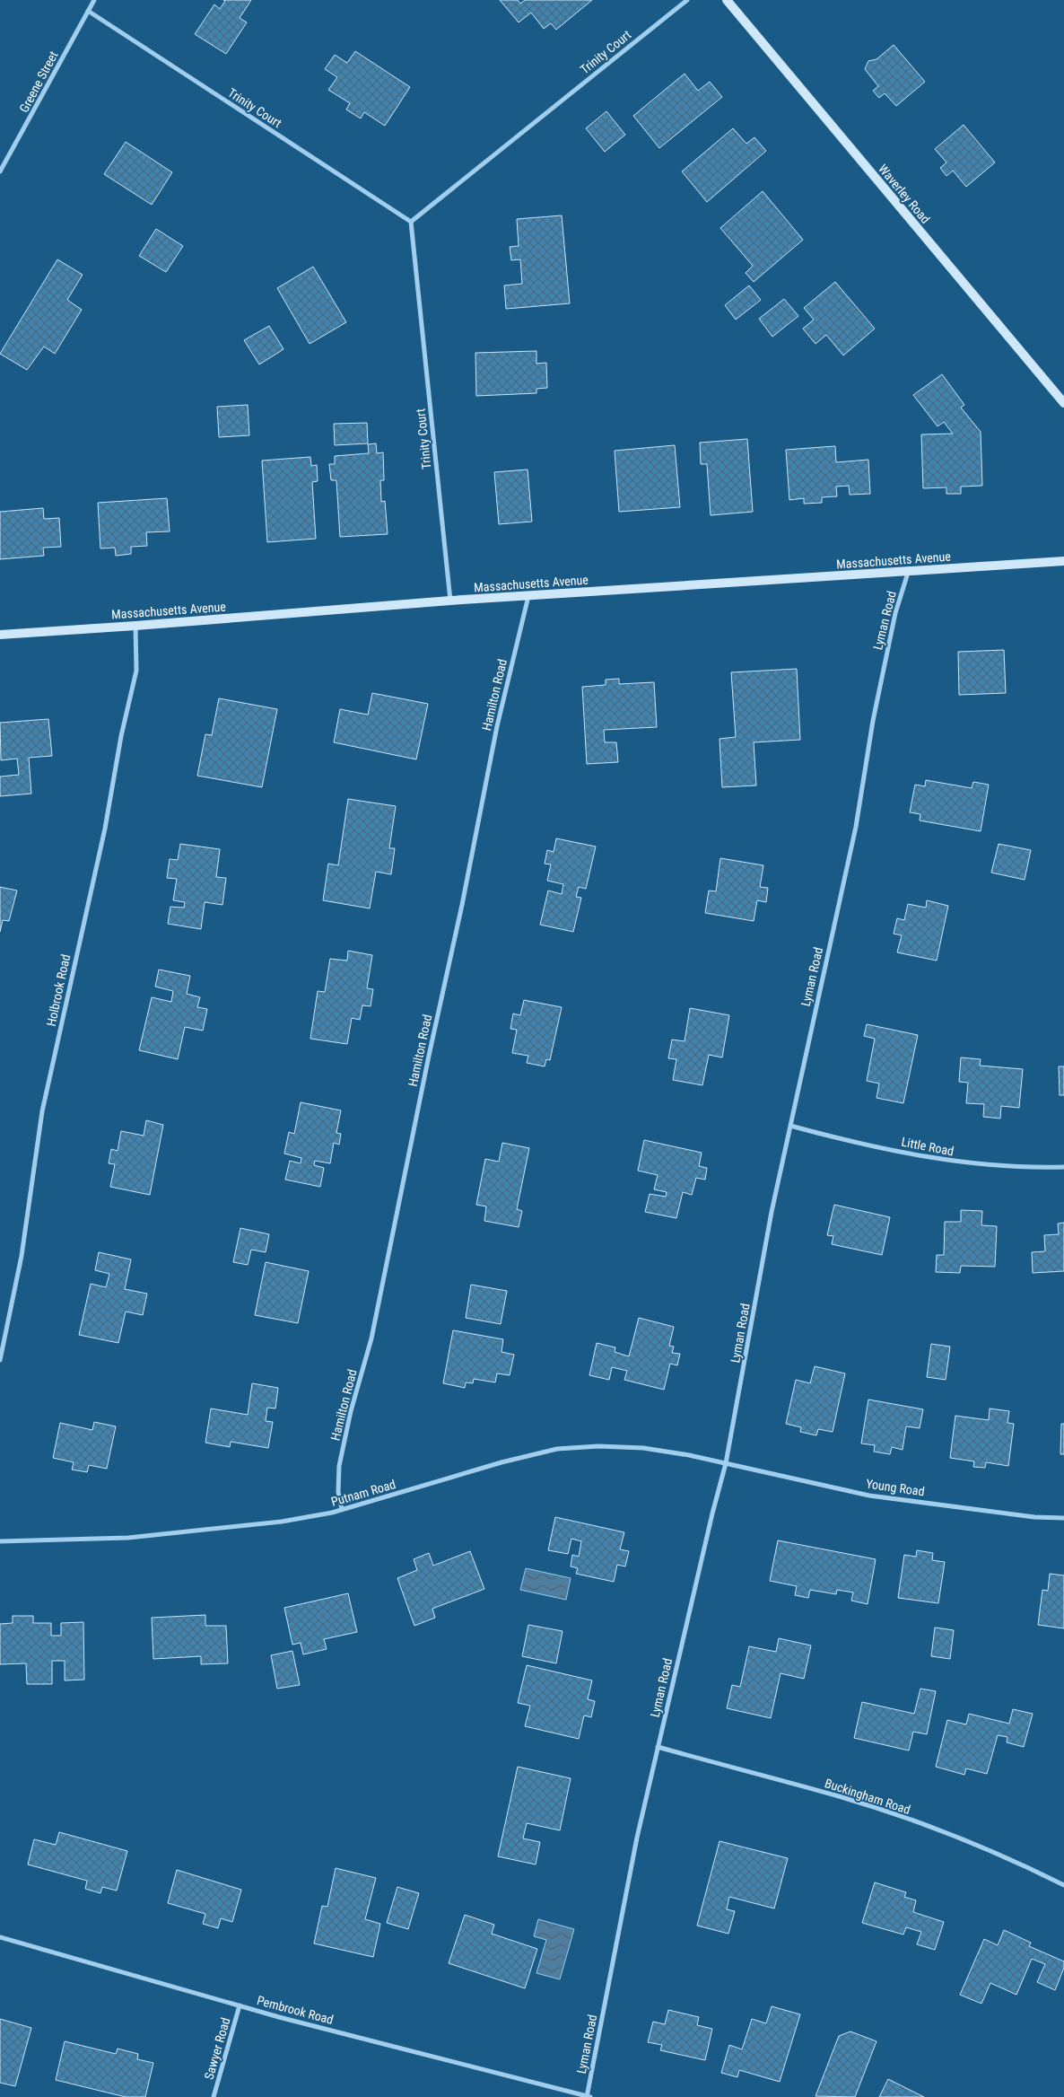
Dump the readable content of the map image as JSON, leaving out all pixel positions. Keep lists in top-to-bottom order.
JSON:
{
  "streets": {
    "main road": ["Waverley Road", "Massachusetts Avenue"],
    "street": [
      "Trinity Court",
      "Greene Street",
      "Lyman Road",
      "Hamilton Road",
      "Holbrook Road",
      "Little Road",
      "Young Road",
      "Putnam Road",
      "Buckingham Road",
      "Pembrook Road",
      "Sawyer Road"
    ]
  },
  "crossings": [
    ["Trinity Court", "Greene Street"],
    ["Trinity Court", "Massachusetts Avenue"],
    ["Massachusetts Avenue", "Lyman Road"],
    ["Massachusetts Avenue", "Hamilton Road"],
    ["Massachusetts Avenue", "Holbrook Road"],
    ["Lyman Road", "Little Road"],
    ["Lyman Road", "Young Road"],
    ["Lyman Road", "Putnam Road"],
    ["Lyman Road", "Buckingham Road"],
    ["Lyman Road", "Pembrook Road"],
    ["Hamilton Road", "Putnam Road"],
    ["Young Road", "Putnam Road"],
    ["Pembrook Road", "Sawyer Road"]
  ]
}
